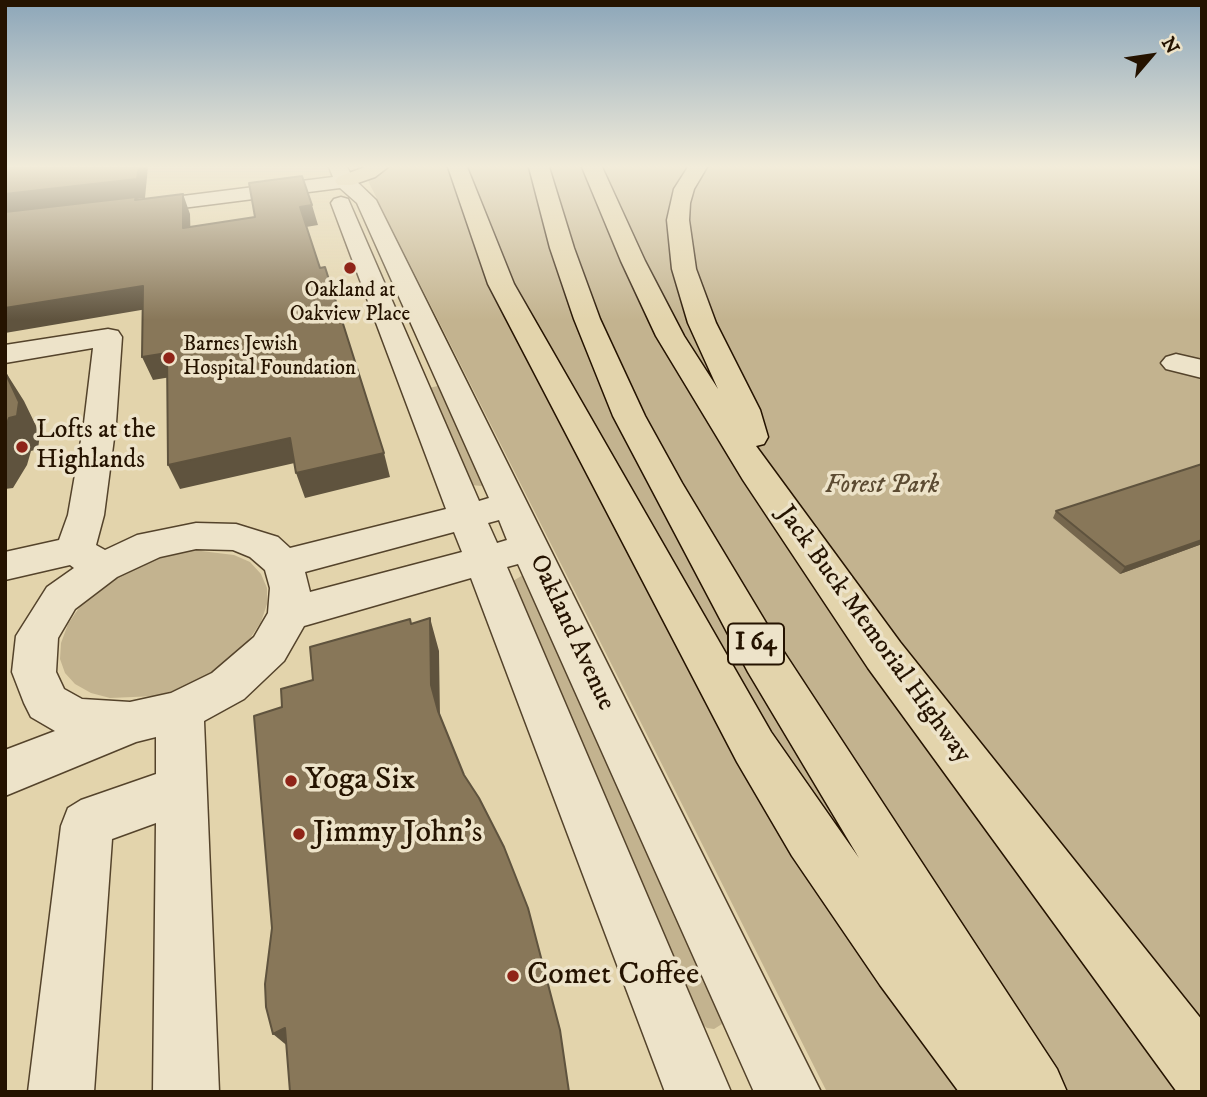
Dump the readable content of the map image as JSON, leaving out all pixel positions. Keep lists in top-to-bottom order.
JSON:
{
  "streets": {
    "highway": ["Jack Buck Memorial Highway", "I 64"],
    "street": ["Oakland Avenue"]
  },
  "parks": ["Forest Park"],
  "places": [
    "Oakland at Oakview Place",
    "Barnes Jewish Hospital Foundation",
    "Lofts at the Highlands",
    "Yoga Six",
    "Jimmy John's",
    "Comet Coffee"
  ],
  "north": "top right"
}
